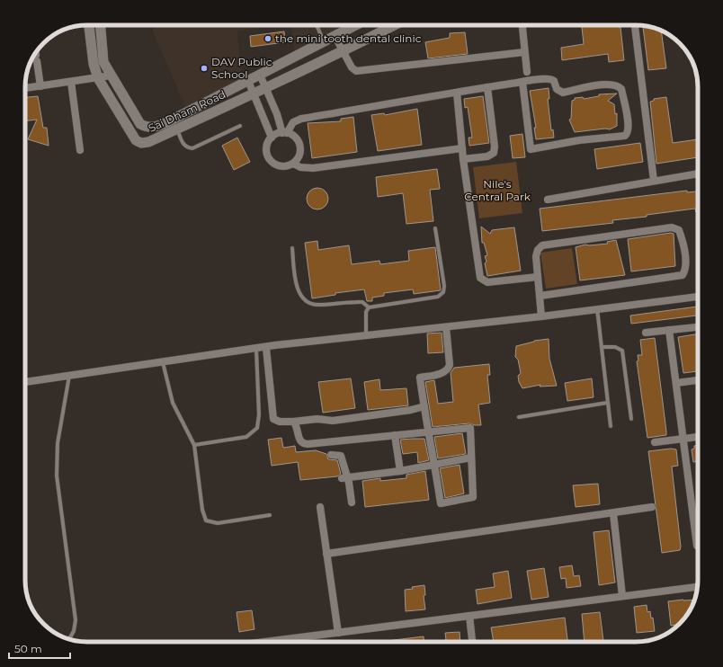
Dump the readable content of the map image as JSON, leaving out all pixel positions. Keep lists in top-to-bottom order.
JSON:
{
  "streets": {
    "street": ["Sai Dham Road"]
  },
  "parks": ["Nile's Central Park"],
  "places": ["the mini tooth dental clinic", "DAV Public School"],
  "scale_bar": "50 m"
}
